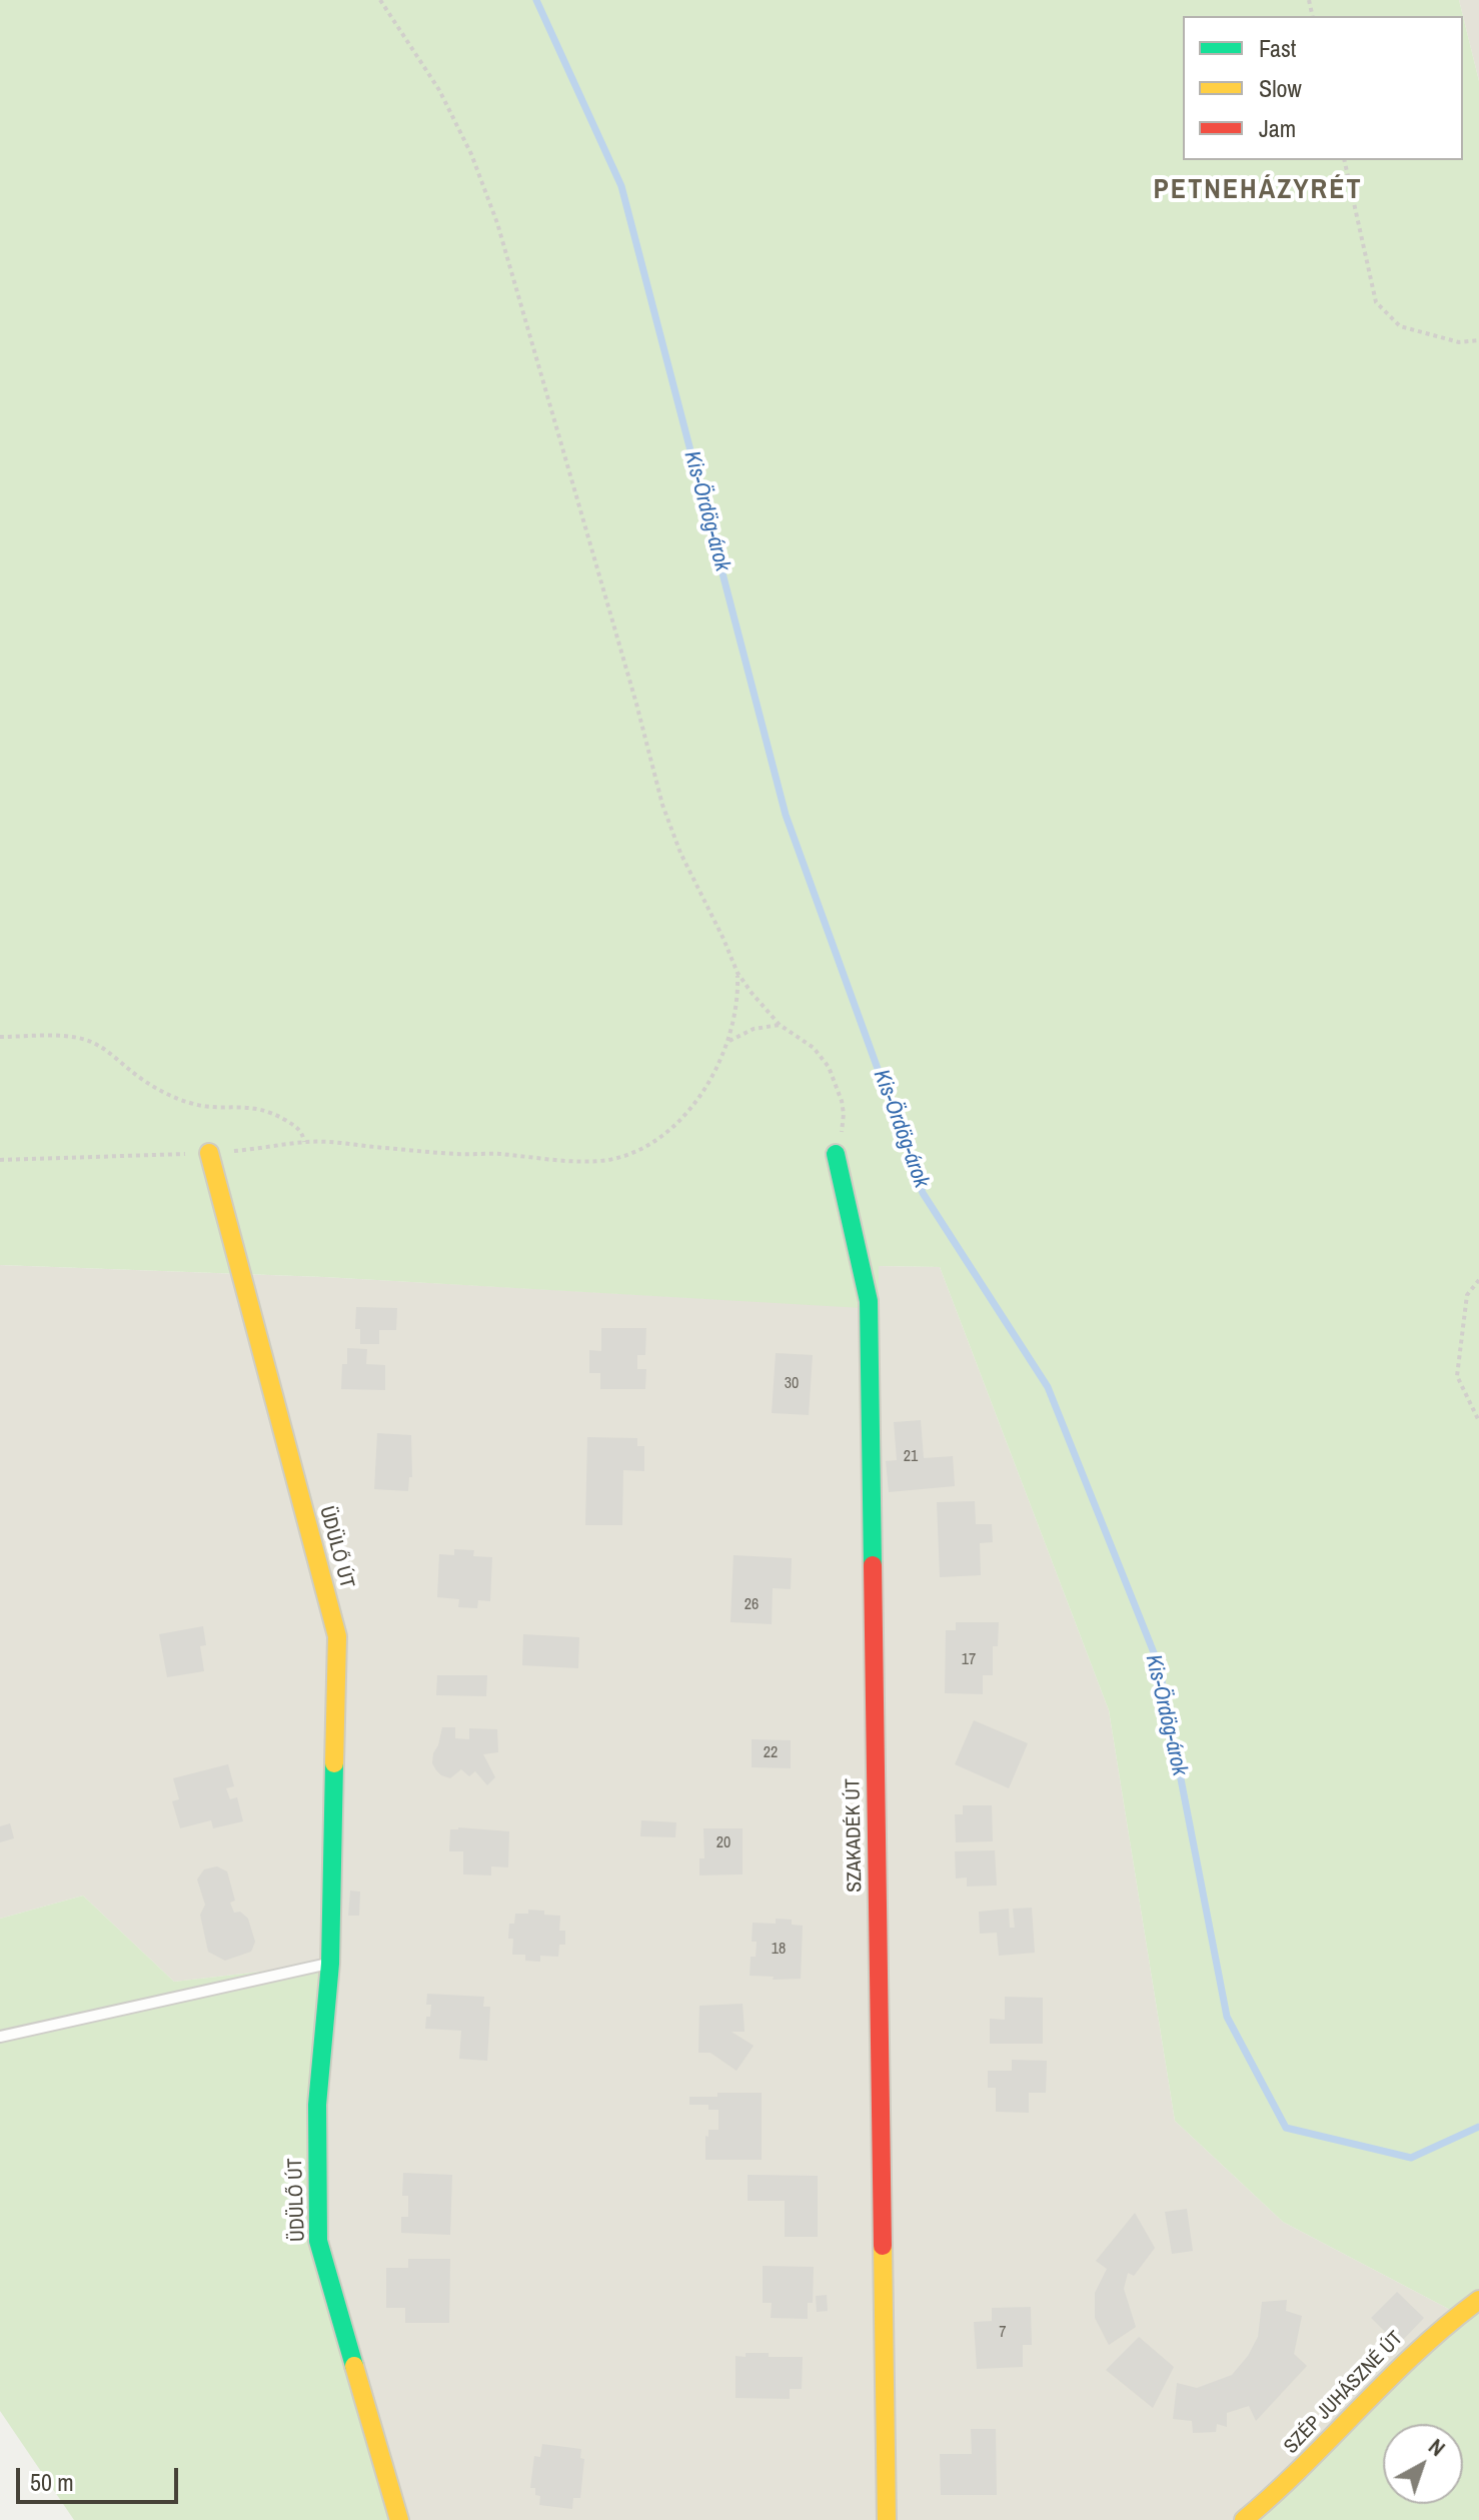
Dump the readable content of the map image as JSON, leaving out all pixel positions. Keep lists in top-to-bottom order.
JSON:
{
  "streets": {
    "street": ["ÜDÜLŐ ÚT", "SZAKADÉK ÚT", "SZÉP JUHÁSZNÉ ÚT"]
  },
  "districts": ["PETNEHÁZYRÉT"],
  "water": ["Kis-Ördög-árok"],
  "house_numbers": [
    "30",
    "21",
    "26",
    "17",
    "22",
    "20",
    "18",
    "7"
  ],
  "legend": ["Fast", "Slow", "Jam"],
  "scale_bar": "50 m",
  "north": "top right"
}
